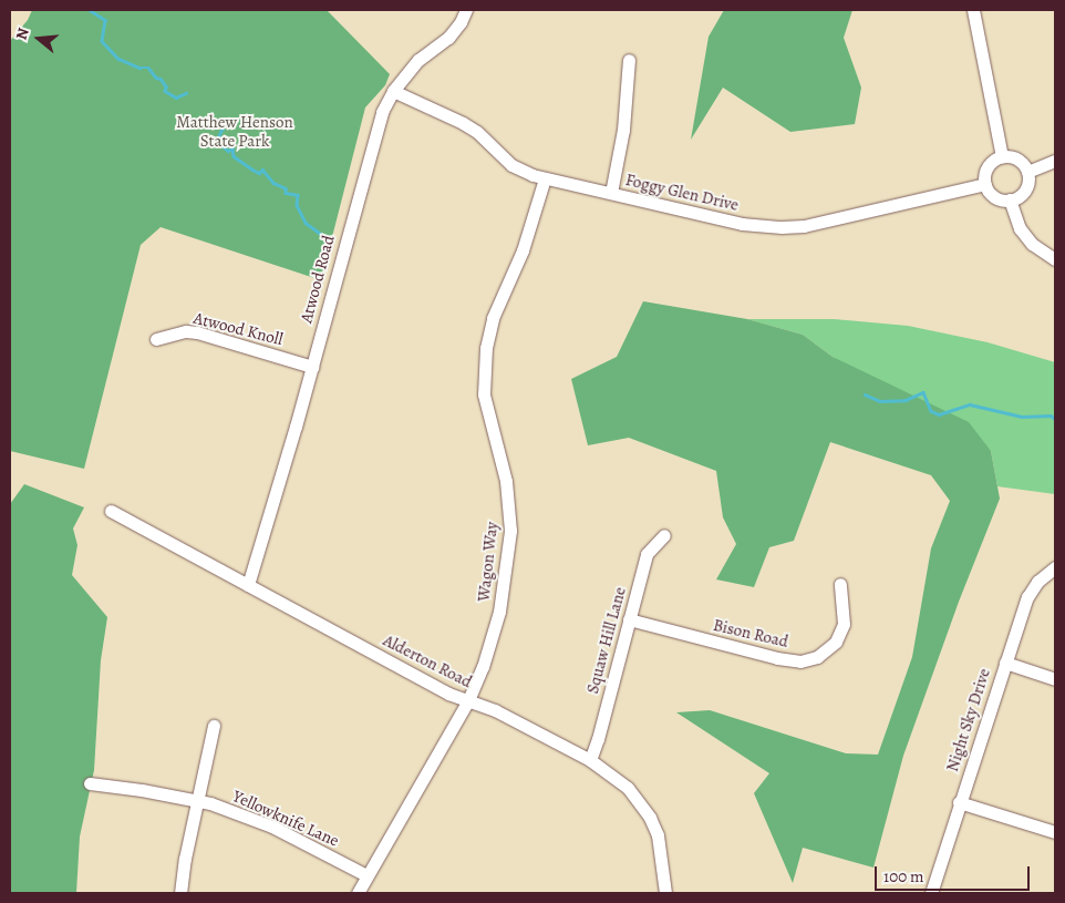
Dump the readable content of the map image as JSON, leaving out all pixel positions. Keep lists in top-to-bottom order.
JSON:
{
  "streets": {
    "street": [
      "Foggy Glen Drive",
      "Atwood Road",
      "Atwood Knoll",
      "Wagon Way",
      "Bison Road",
      "Squaw Hill Lane",
      "Alderton Road",
      "Night Sky Drive",
      "Yellowknife Lane"
    ]
  },
  "crossings": [
    ["Foggy Glen Drive", "Atwood Road"],
    ["Foggy Glen Drive", "Wagon Way"],
    ["Atwood Road", "Atwood Knoll"],
    ["Atwood Road", "Alderton Road"],
    ["Wagon Way", "Alderton Road"],
    ["Wagon Way", "Yellowknife Lane"],
    ["Bison Road", "Squaw Hill Lane"],
    ["Squaw Hill Lane", "Alderton Road"]
  ],
  "parks": ["Matthew Henson State Park"],
  "scale_bar": "100 m",
  "north": "left"
}
